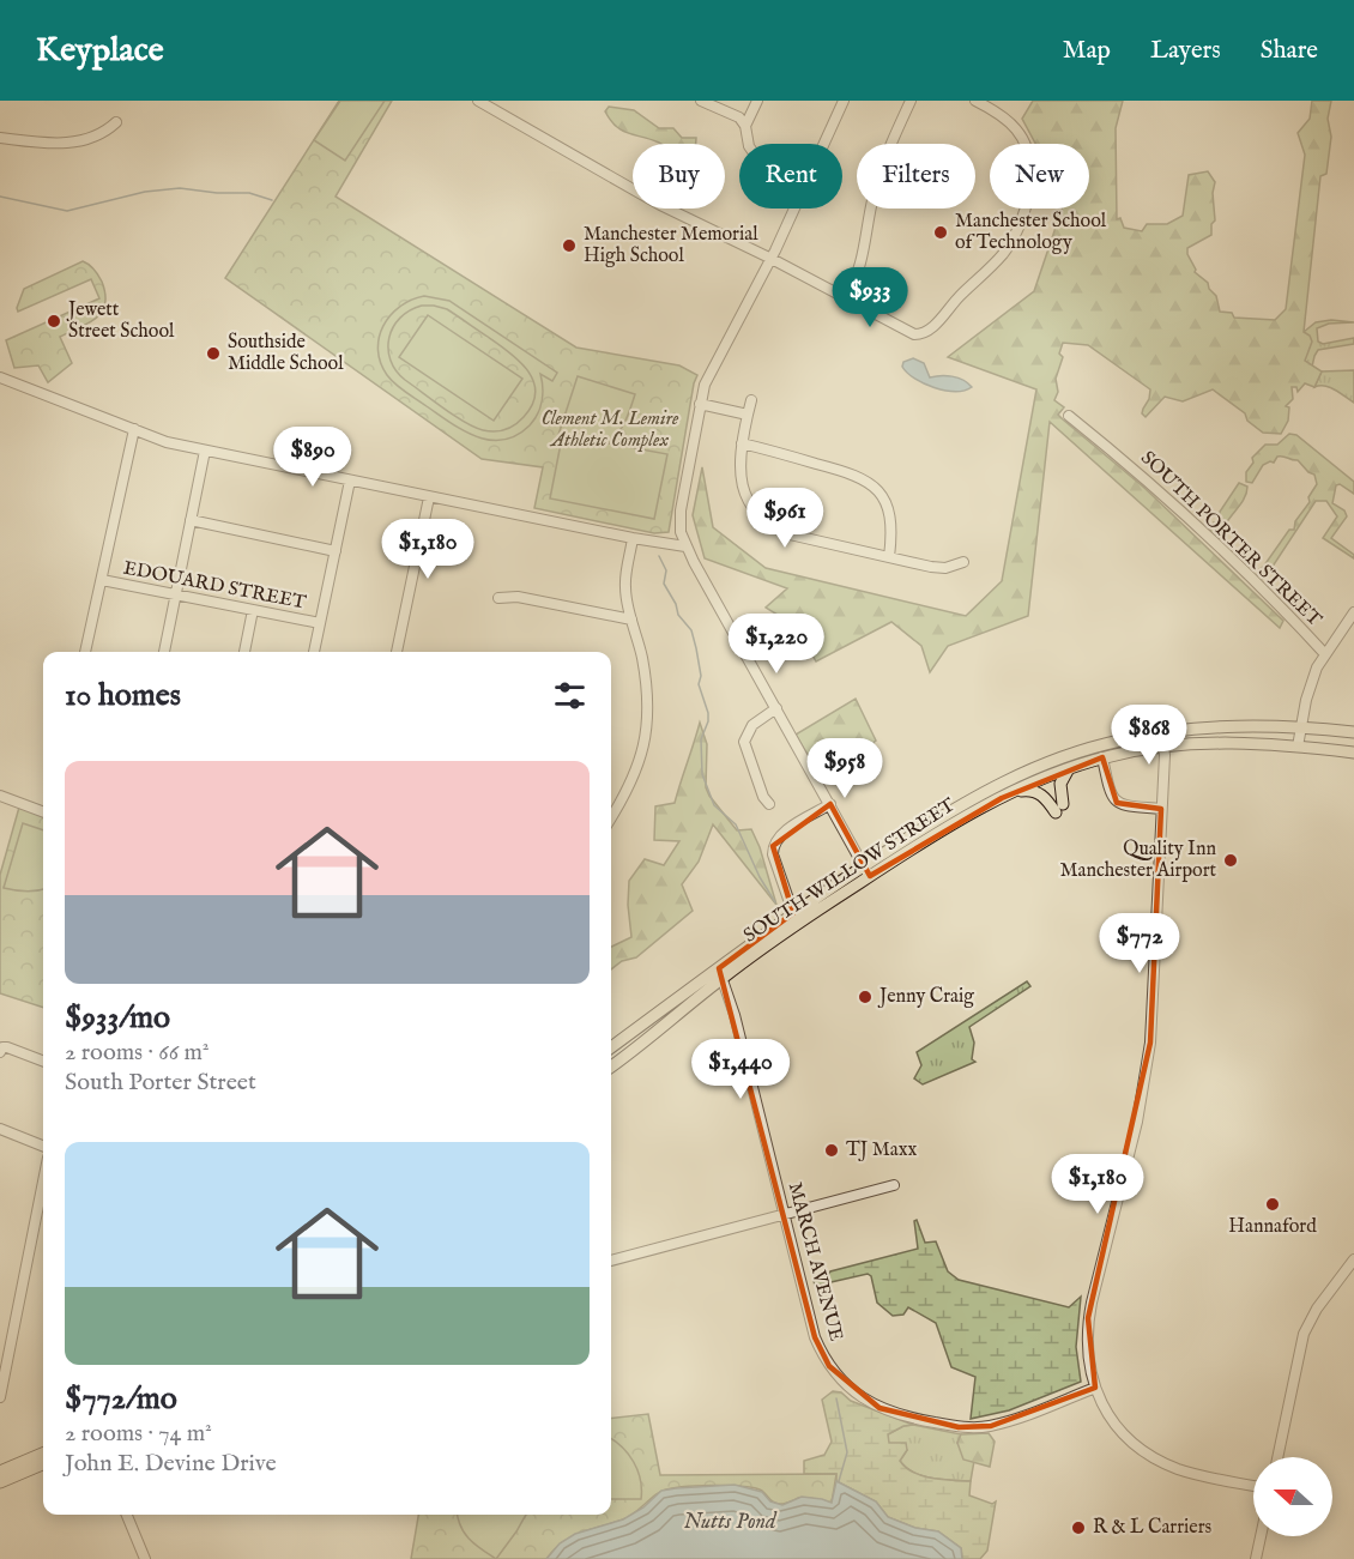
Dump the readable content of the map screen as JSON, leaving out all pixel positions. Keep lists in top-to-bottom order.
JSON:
{
  "streets": {
    "main road": ["SOUTH WILLOW STREET"],
    "street": ["SOUTH PORTER STREET", "EDOUARD STREET", "MARCH AVENUE"]
  },
  "crossings": [
    ["SOUTH PORTER STREET", "SOUTH WILLOW STREET"],
    ["SOUTH WILLOW STREET", "MARCH AVENUE"]
  ],
  "water": ["Nutts Pond"],
  "parks": ["Clement M. Lemire Athletic Complex"],
  "places": [
    "Manchester School of Technology",
    "Manchester Memorial High School",
    "Jewett Street School",
    "Southside Middle School",
    "Quality Inn Manchester Airport",
    "Jenny Craig",
    "TJ Maxx",
    "Hannaford",
    "R & L Carriers"
  ],
  "north": "left",
  "page": {
    "header": "Keyplace",
    "nav": ["Map", "Layers", "Share"],
    "chip": [
      "Buy",
      "Rent",
      "Filters",
      "New"
    ],
    "price": [
      "$933",
      "$890",
      "$961",
      "$1,180",
      "$1,220",
      "$868",
      "$958",
      "$772",
      "$1,440",
      "$1,180"
    ],
    "heading": "10 homes",
    "list": [
      {
        "name": "$933/mo",
        "note": "2 rooms · 66 m² · South Porter Street"
      },
      {
        "name": "$772/mo",
        "note": "2 rooms · 74 m² · John E. Devine Drive"
      }
    ]
  }
}
